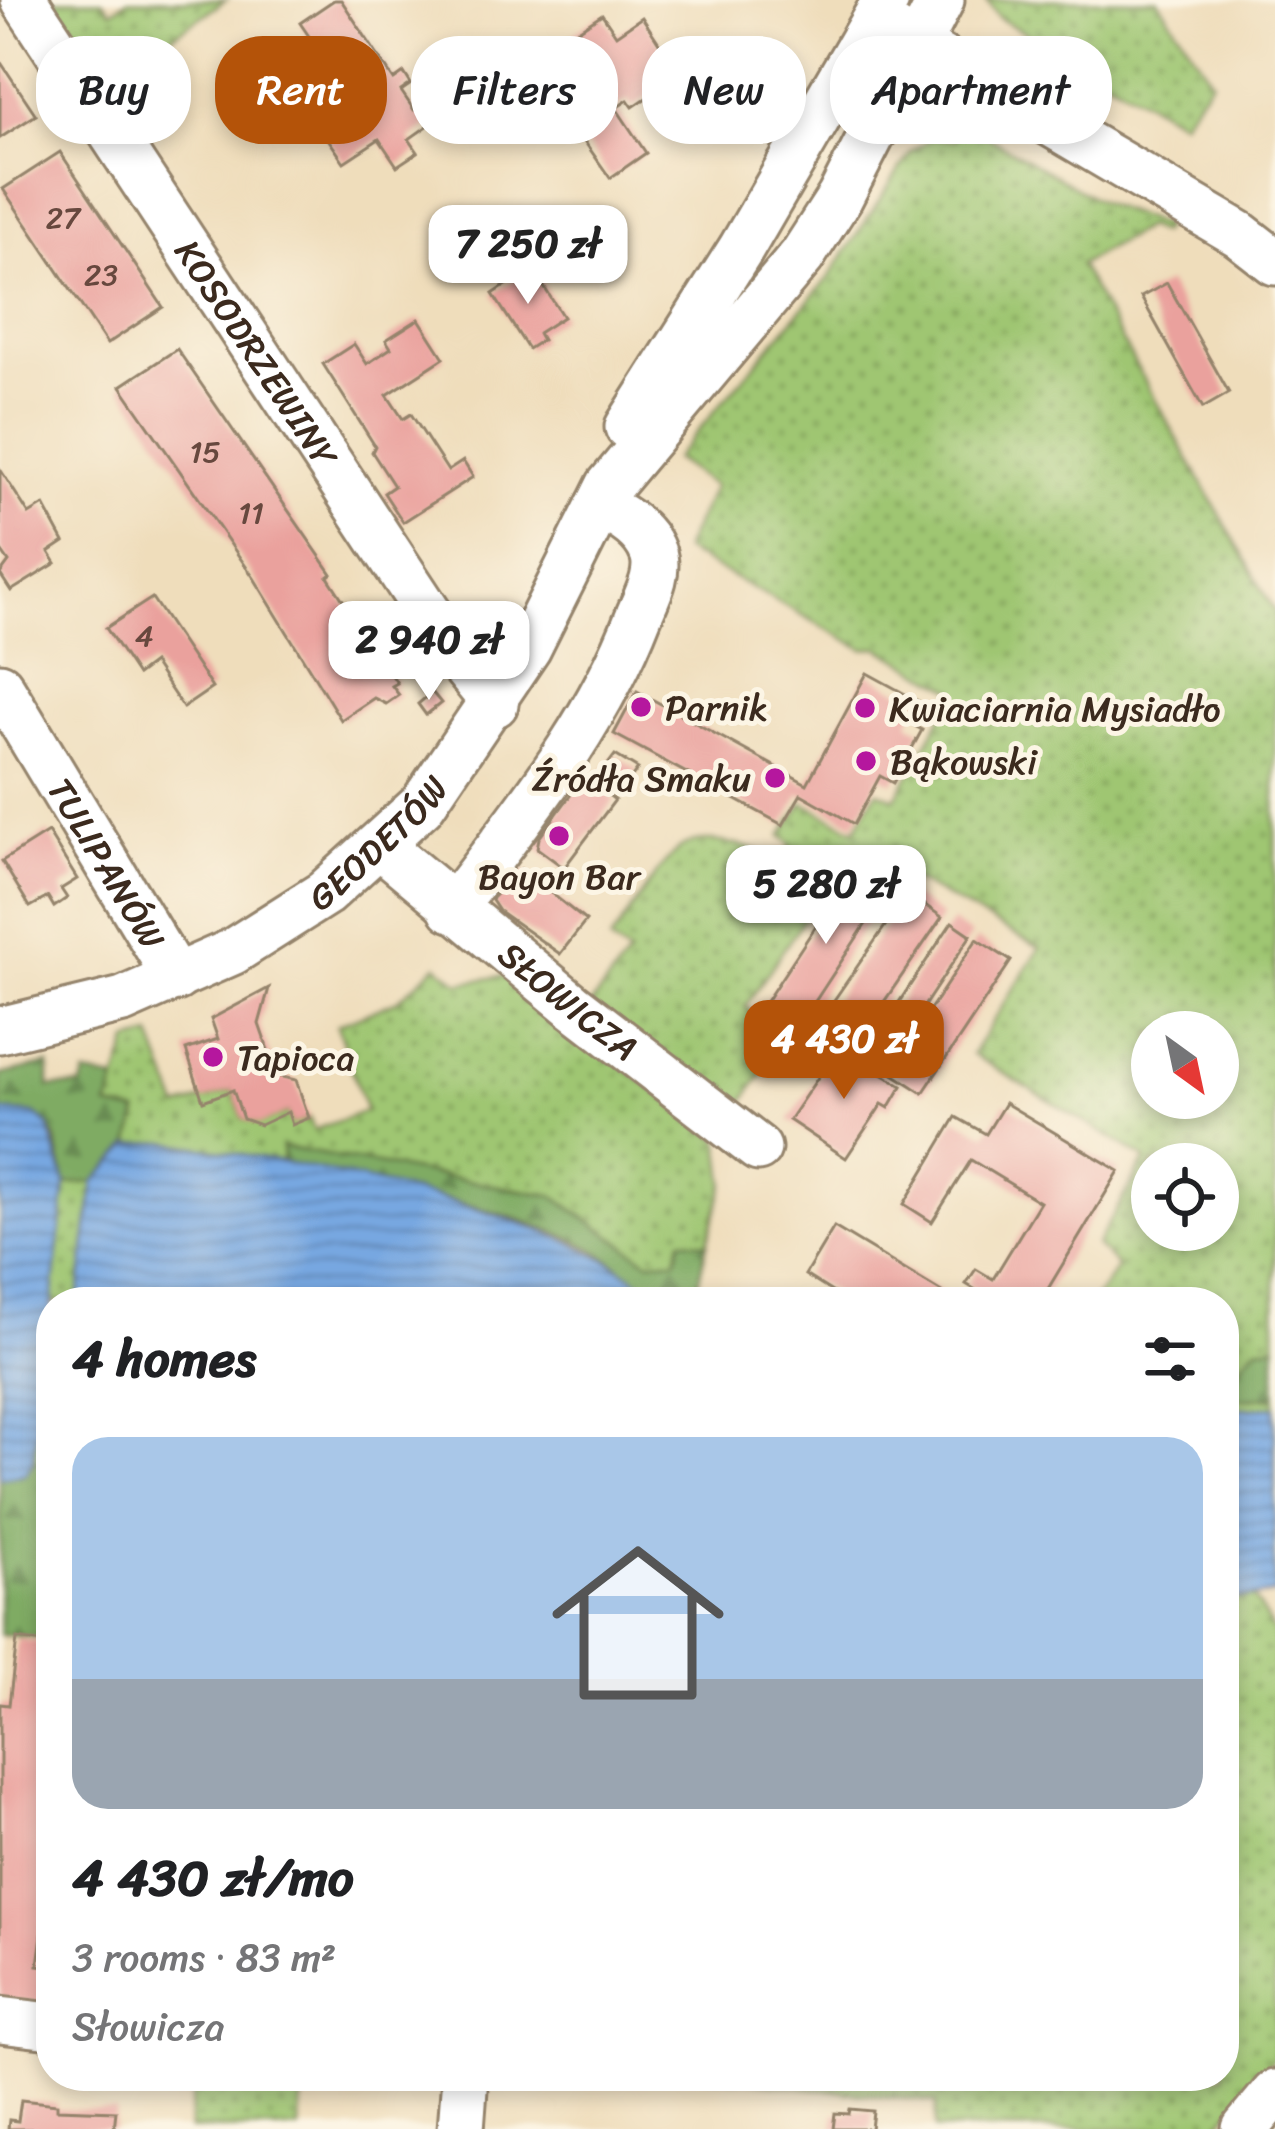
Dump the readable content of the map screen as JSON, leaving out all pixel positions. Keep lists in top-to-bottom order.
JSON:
{
  "streets": {
    "street": [
      "KOSODRZEWINY",
      "GEODETÓW",
      "TULIPANÓW",
      "SŁOWICZA"
    ]
  },
  "crossings": [
    ["KOSODRZEWINY", "GEODETÓW"],
    ["GEODETÓW", "TULIPANÓW"],
    ["GEODETÓW", "SŁOWICZA"]
  ],
  "places": [
    "Parnik",
    "Kwiaciarnia Mysiadło",
    "Bąkowski",
    "Źródła Smaku",
    "Bayon Bar",
    "Tapioca"
  ],
  "house_numbers": [
    "27",
    "23",
    "15",
    "11",
    "4"
  ],
  "north": "bottom right",
  "page": {
    "chip": [
      "Buy",
      "Rent",
      "Filters",
      "New",
      "Apartment"
    ],
    "price": [
      "7 250 zł",
      "2 940 zł",
      "5 280 zł",
      "4 430 zł"
    ],
    "heading": "4 homes",
    "list": [
      {
        "name": "4 430 zł/mo",
        "note": "3 rooms · 83 m² · Słowicza"
      }
    ]
  }
}
